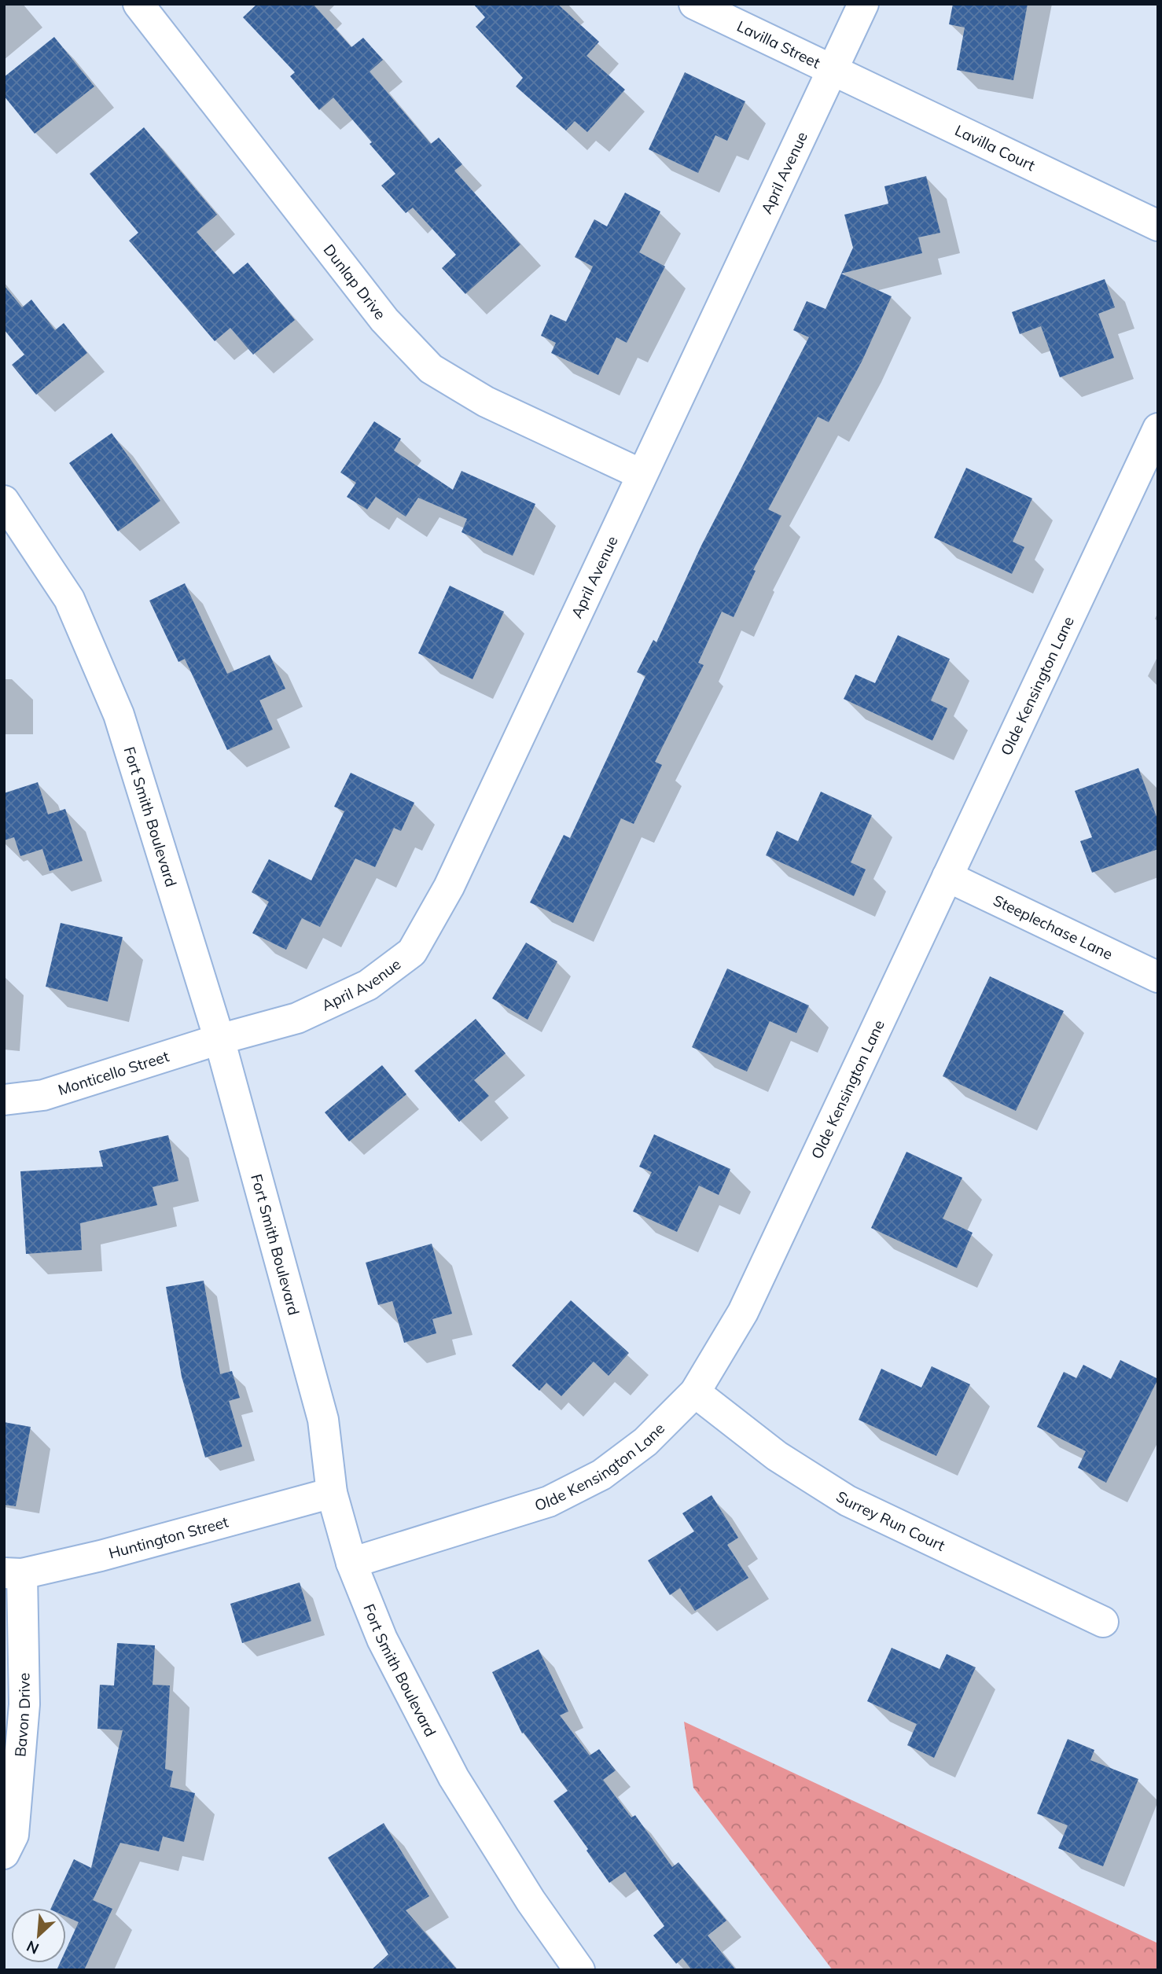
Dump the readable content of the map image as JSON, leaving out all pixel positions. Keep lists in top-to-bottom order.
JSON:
{
  "streets": {
    "street": [
      "Lavilla Street",
      "Lavilla Court",
      "April Avenue",
      "Dunlap Drive",
      "Olde Kensington Lane",
      "Fort Smith Boulevard",
      "Steeplechase Lane",
      "Monticello Street",
      "Surrey Run Court",
      "Huntington Street",
      "Bavon Drive"
    ]
  },
  "crossings": [
    ["Lavilla Street", "Lavilla Court"],
    ["Lavilla Street", "April Avenue"],
    ["Lavilla Court", "April Avenue"],
    ["April Avenue", "Dunlap Drive"],
    ["April Avenue", "Fort Smith Boulevard"],
    ["April Avenue", "Monticello Street"],
    ["Olde Kensington Lane", "Fort Smith Boulevard"],
    ["Olde Kensington Lane", "Steeplechase Lane"],
    ["Olde Kensington Lane", "Surrey Run Court"],
    ["Fort Smith Boulevard", "Monticello Street"],
    ["Fort Smith Boulevard", "Huntington Street"],
    ["Huntington Street", "Bavon Drive"]
  ],
  "north": "bottom left"
}
